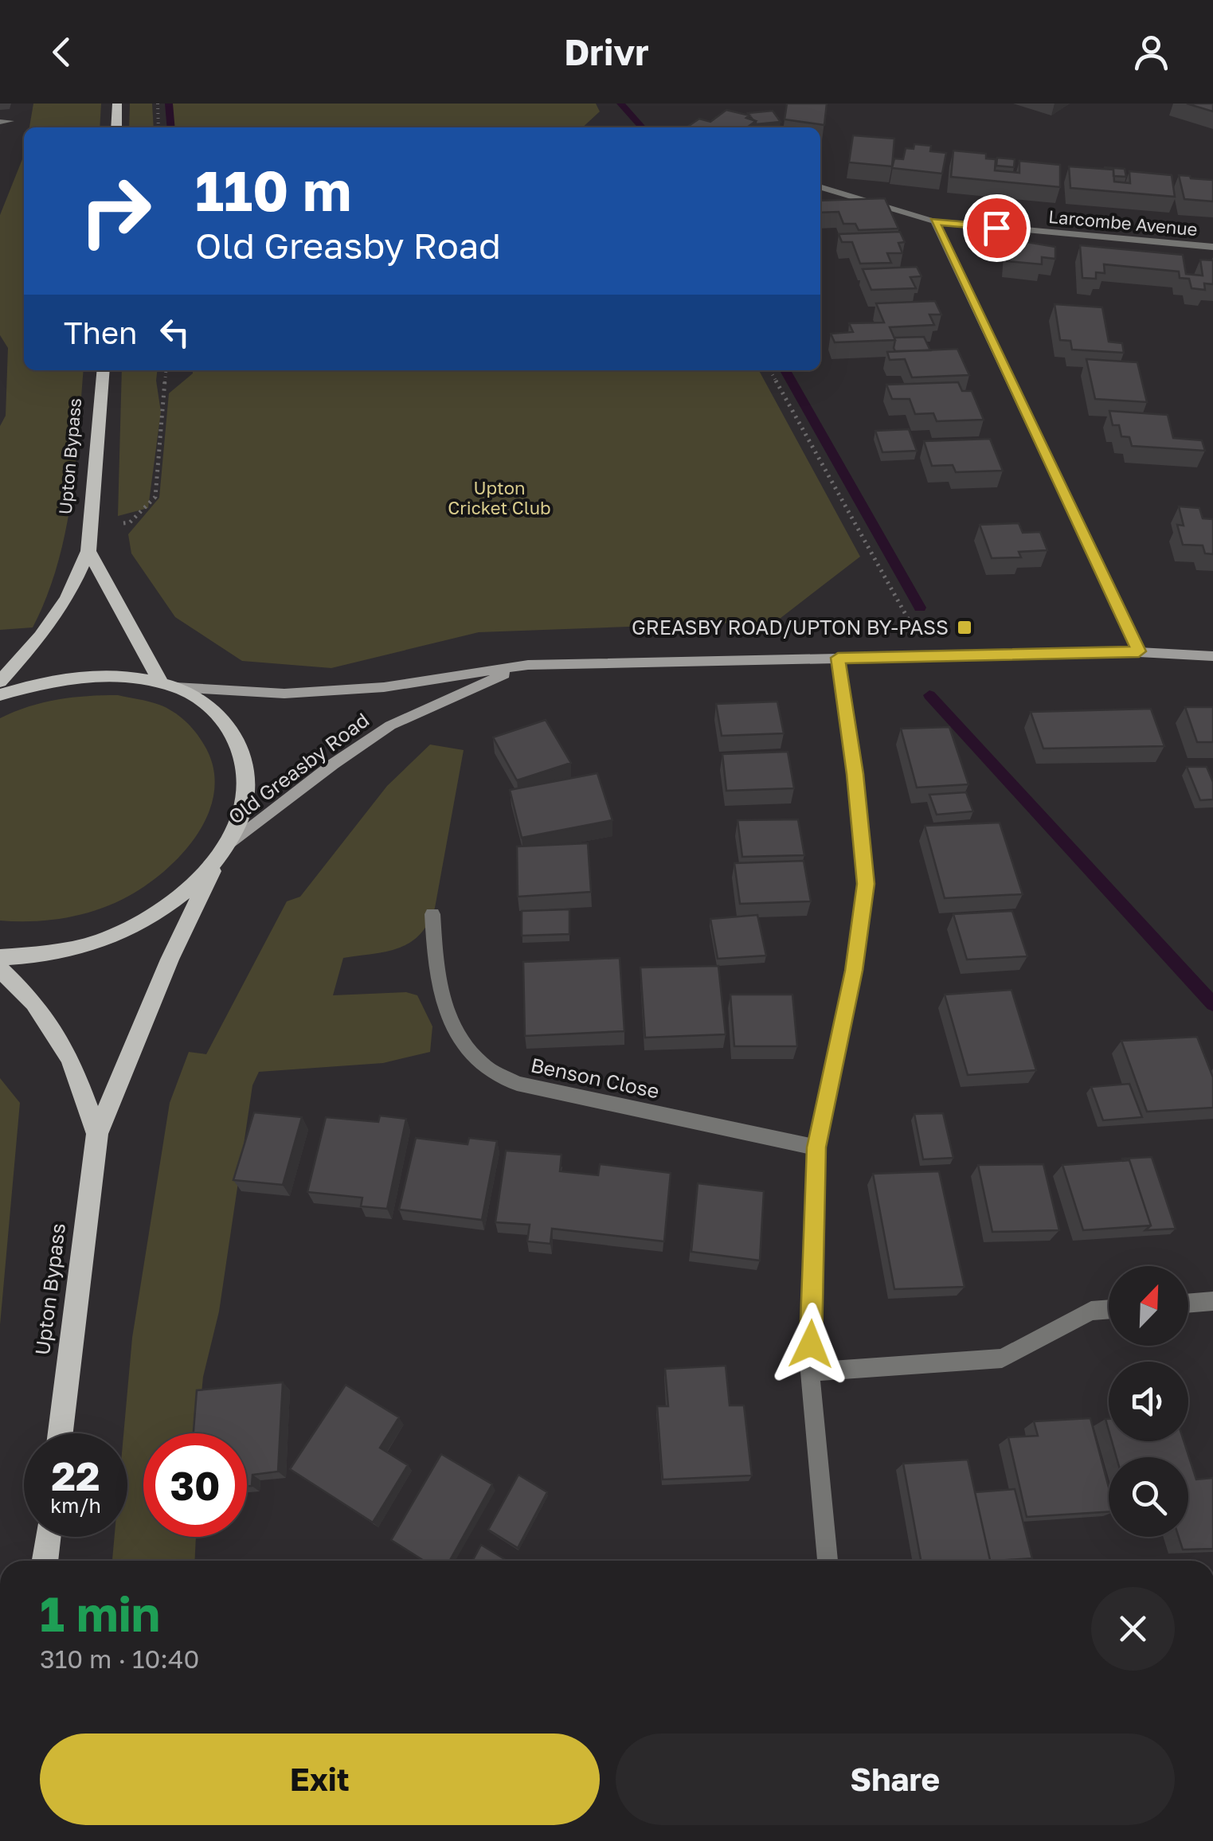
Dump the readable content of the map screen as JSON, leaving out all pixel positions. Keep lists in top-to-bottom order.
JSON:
{
  "streets": {
    "main road": ["Upton Bypass", "Old Greasby Road"],
    "street": ["Larcombe Avenue", "Benson Close"]
  },
  "crossings": [
    ["Upton Bypass", "Old Greasby Road"]
  ],
  "parks": ["Upton Cricket Club"],
  "places": {
    "transit": ["GREASBY ROAD/UPTON BY-PASS"]
  },
  "north": "top right",
  "page": {
    "header": "Drivr",
    "turn": ["110 m", "Old Greasby Road"],
    "then": "Then",
    "speed": "22 km/h",
    "limit": "30",
    "heading": ["1 min", "310 m · 10:40"],
    "buttons": ["Exit", "Share"]
  }
}
